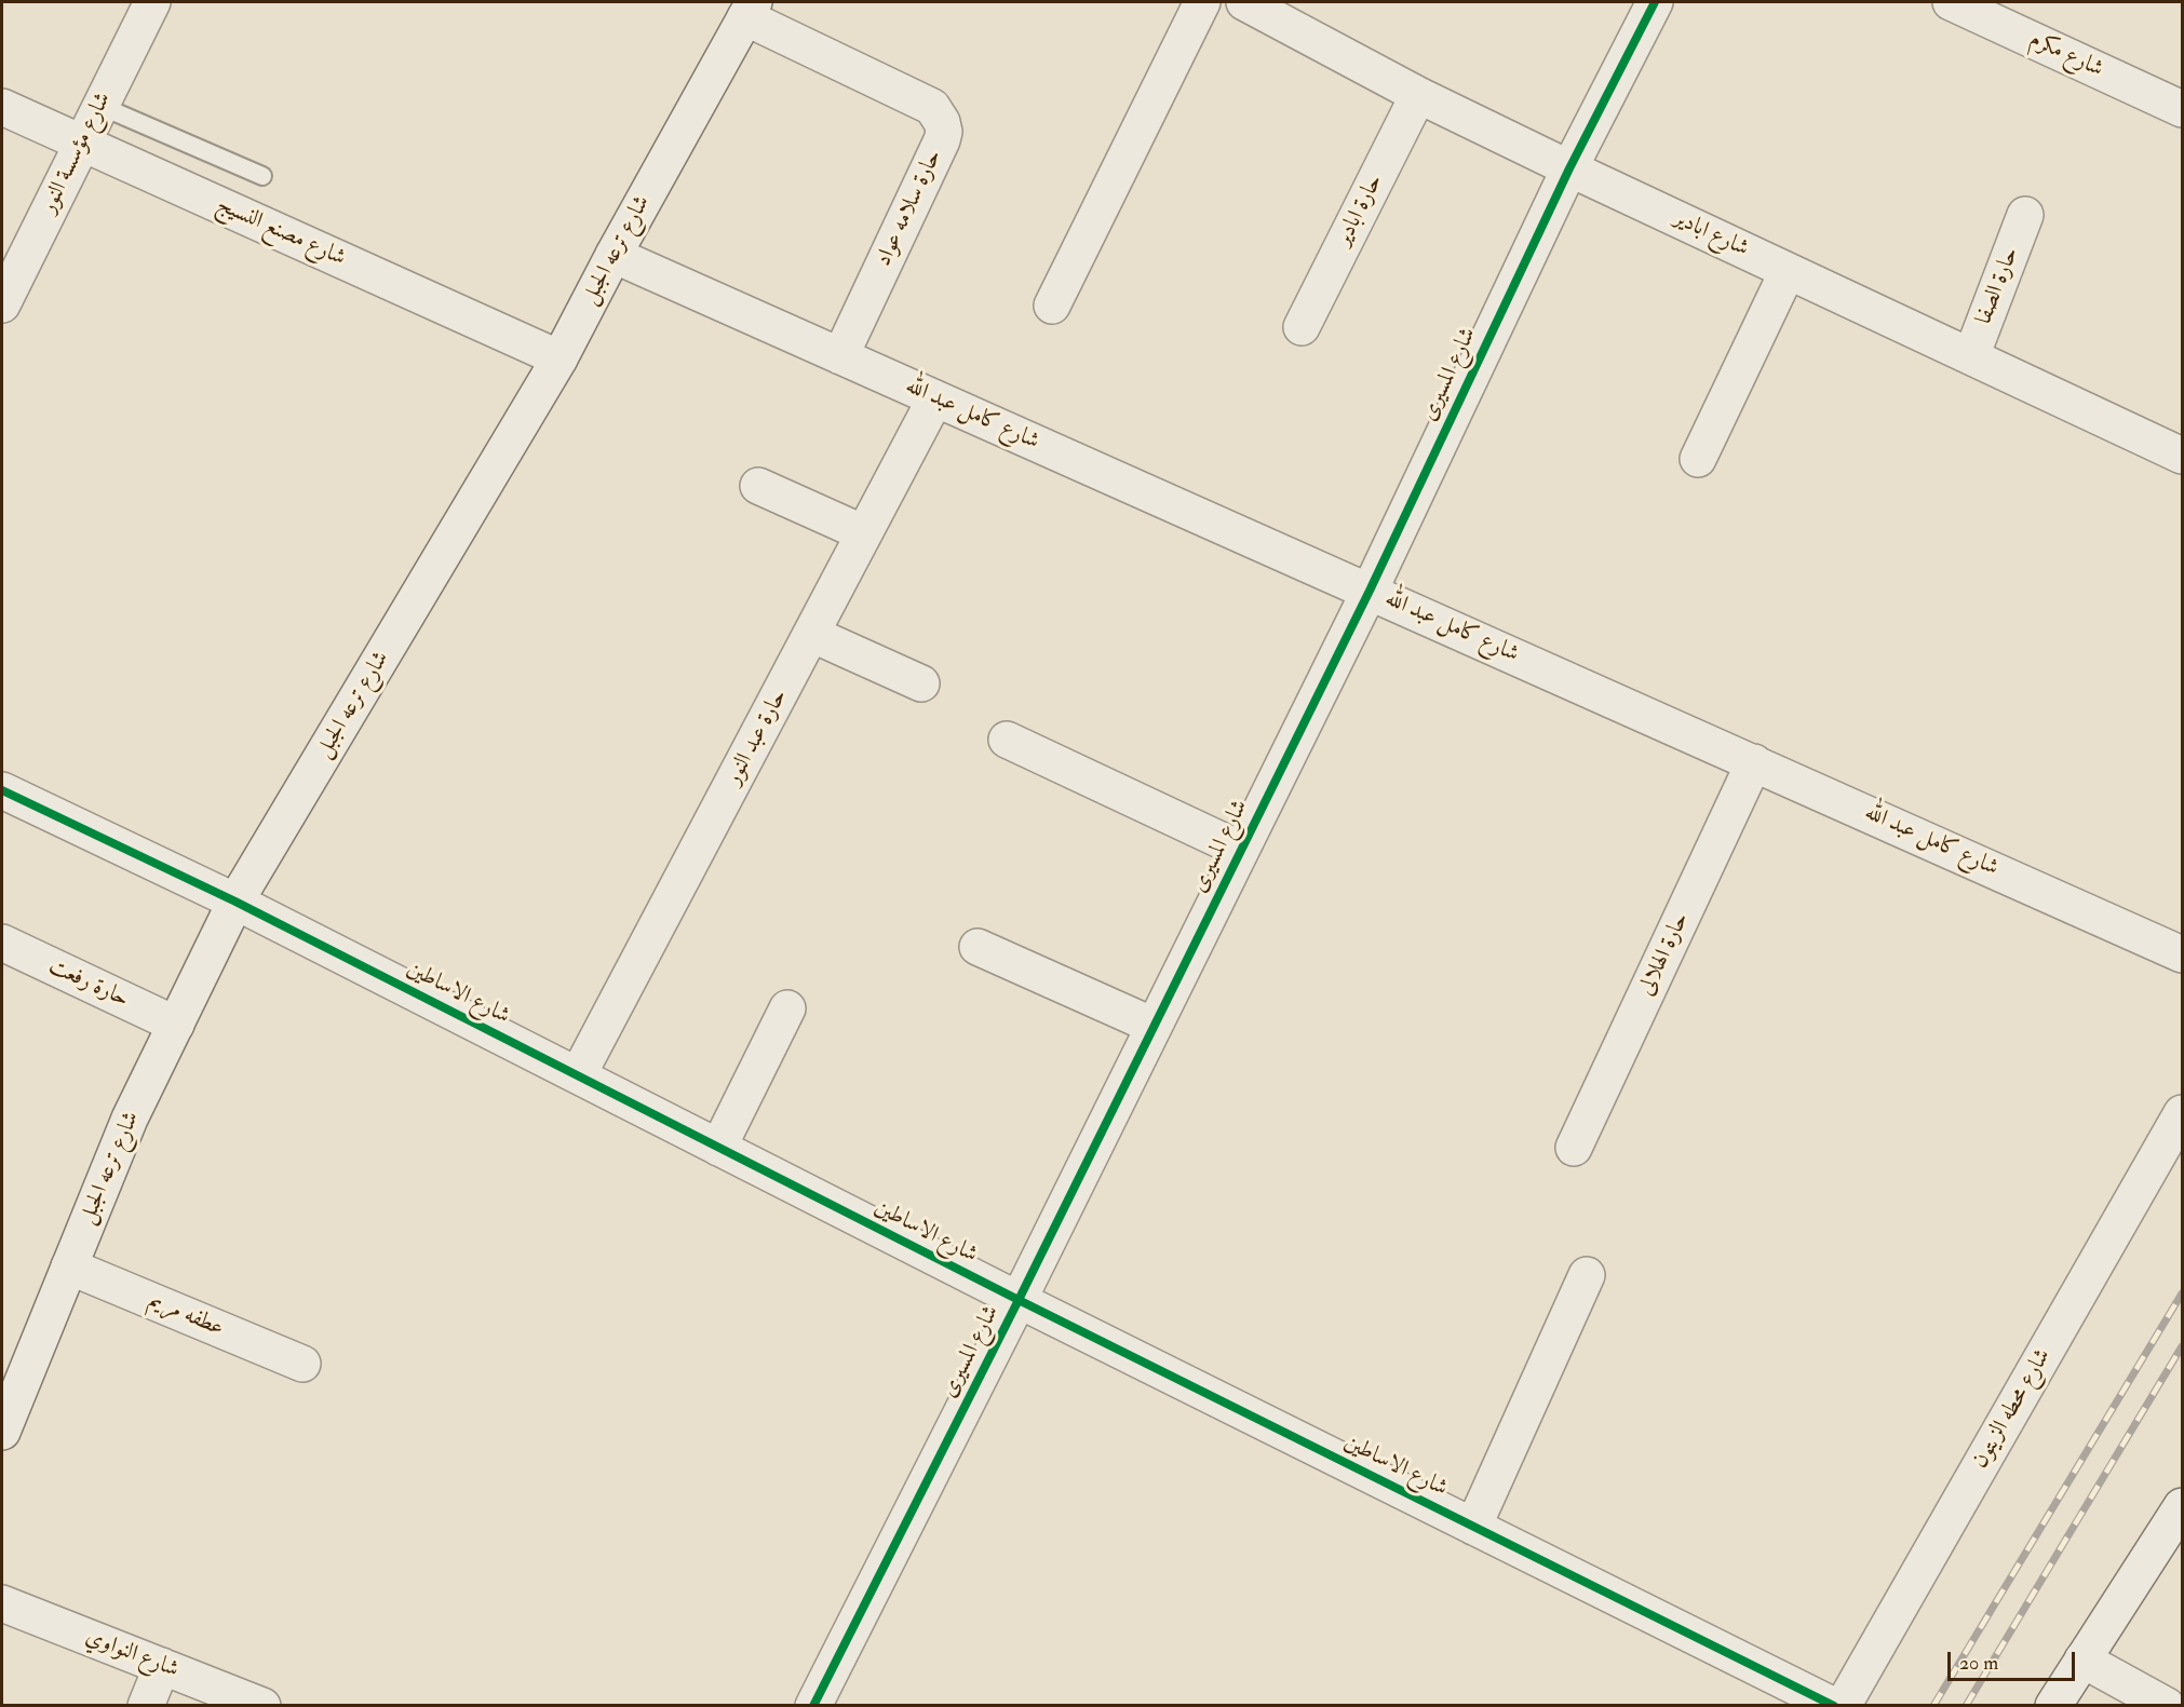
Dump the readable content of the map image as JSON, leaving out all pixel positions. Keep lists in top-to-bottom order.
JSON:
{
  "streets": {
    "street": [
      "شارع مكرم",
      "شارع مؤسسة النور",
      "حارة سلامه عواد",
      "حارة ابادير",
      "شارع مصنع النسيج",
      "شارع ابادير",
      "شارع ترعه الجبل",
      "حارة الصفا",
      "شارع المسيرى",
      "شارع كامل عبد الله",
      "حارة عبد النور",
      "حارة الهلالى",
      "حارة رفعت",
      "شارع الاساطين",
      "عطفه مريم",
      "شارع محطه الزيتون",
      "شارع النواوي"
    ]
  },
  "crossings": [
    ["شارع مؤسسة النور", "شارع مصنع النسيج"],
    ["حارة سلامه عواد", "شارع ترعه الجبل"],
    ["حارة سلامه عواد", "شارع كامل عبد الله"],
    ["حارة ابادير", "شارع ابادير"],
    ["شارع مصنع النسيج", "شارع ترعه الجبل"],
    ["شارع ابادير", "حارة الصفا"],
    ["شارع ابادير", "شارع المسيرى"],
    ["شارع ترعه الجبل", "شارع كامل عبد الله"],
    ["شارع ترعه الجبل", "حارة رفعت"],
    ["شارع ترعه الجبل", "شارع الاساطين"],
    ["شارع ترعه الجبل", "عطفه مريم"],
    ["شارع المسيرى", "شارع كامل عبد الله"],
    ["شارع المسيرى", "شارع الاساطين"],
    ["شارع كامل عبد الله", "حارة عبد النور"],
    ["شارع كامل عبد الله", "حارة الهلالى"],
    ["حارة عبد النور", "شارع الاساطين"]
  ],
  "scale_bar": "20 m"
}
